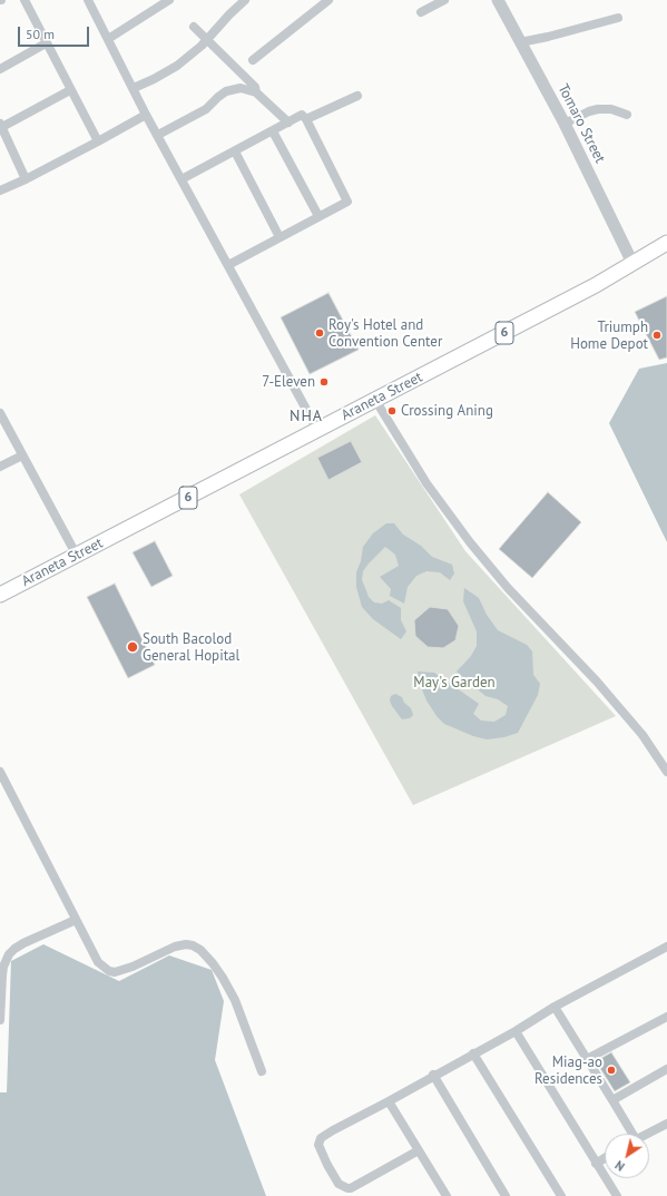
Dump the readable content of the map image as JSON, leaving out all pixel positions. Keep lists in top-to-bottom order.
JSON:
{
  "streets": {
    "main road": ["6", "Araneta Street"],
    "street": ["Tomaro Street"]
  },
  "crossings": [
    ["Tomaro Street", "Araneta Street"]
  ],
  "districts": ["NHA"],
  "parks": ["May's Garden"],
  "places": [
    "Roy's Hotel and Convention Center",
    "Triumph Home Depot",
    "7-Eleven",
    "Crossing Aning",
    "South Bacolod General Hopital",
    "Miag-ao Residences"
  ],
  "scale_bar": "50 m",
  "north": "bottom left"
}
